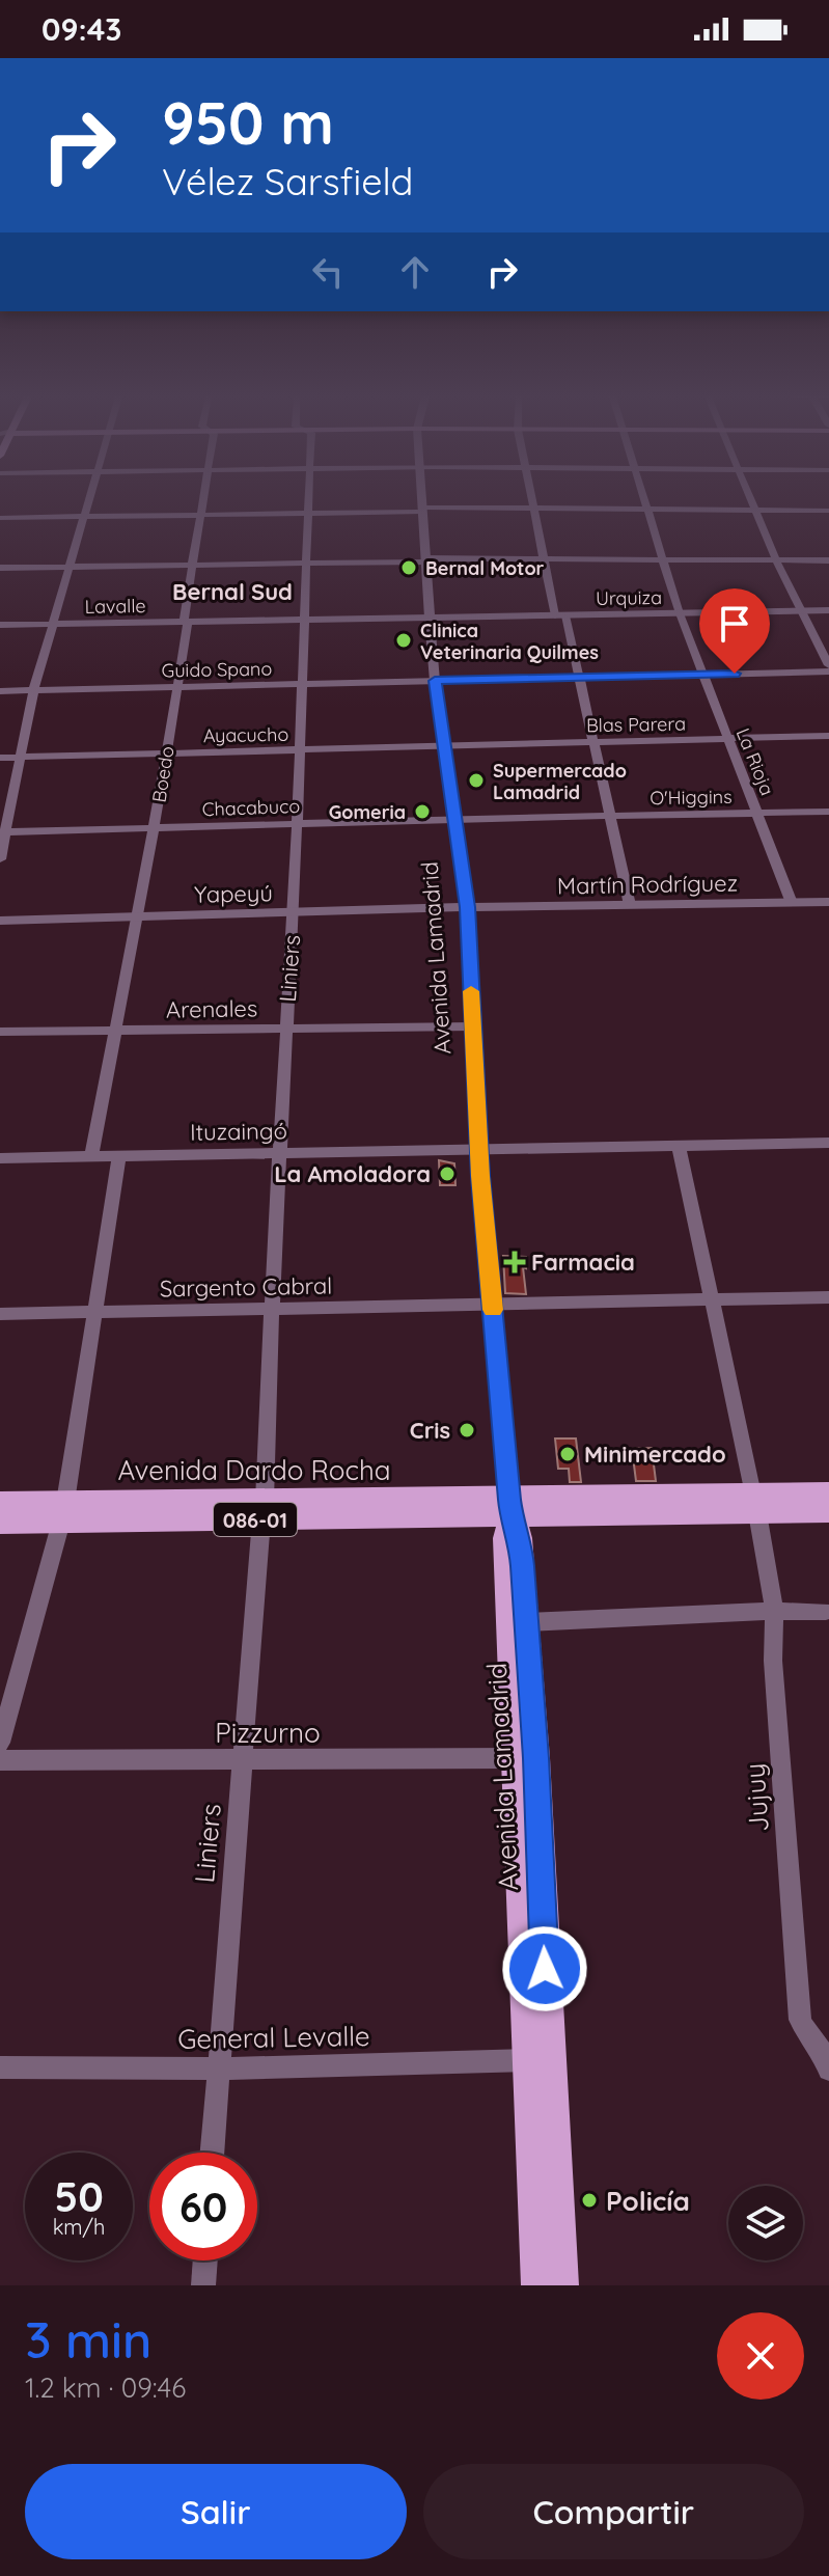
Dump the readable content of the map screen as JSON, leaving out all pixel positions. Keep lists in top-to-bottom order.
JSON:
{
  "streets": {
    "main road": ["Avenida Lamadrid", "Avenida Dardo Rocha", "086-01"],
    "street": [
      "Urquiza",
      "Lavalle",
      "Guido Spano",
      "Blas Parera",
      "Ayacucho",
      "La Rioja",
      "Boedo",
      "O'Higgins",
      "Chacabuco",
      "Martín Rodríguez",
      "Yapeyú",
      "Liniers",
      "Arenales",
      "Ituzaingó",
      "Sargento Cabral",
      "Pizzurno",
      "Jujuy",
      "General Levalle"
    ]
  },
  "crossings": [
    ["Urquiza", "Lavalle"],
    ["Urquiza", "La Rioja"],
    ["Urquiza", "Avenida Lamadrid"],
    ["Lavalle", "Boedo"],
    ["Lavalle", "Avenida Lamadrid"],
    ["Lavalle", "Liniers"],
    ["Guido Spano", "La Rioja"],
    ["Guido Spano", "Boedo"],
    ["Guido Spano", "Avenida Lamadrid"],
    ["Guido Spano", "Liniers"],
    ["Blas Parera", "Ayacucho"],
    ["Blas Parera", "La Rioja"],
    ["Blas Parera", "Avenida Lamadrid"],
    ["Ayacucho", "Boedo"],
    ["Ayacucho", "Avenida Lamadrid"],
    ["Ayacucho", "Liniers"],
    ["La Rioja", "O'Higgins"],
    ["La Rioja", "Martín Rodríguez"],
    ["Boedo", "Chacabuco"],
    ["Boedo", "Yapeyú"],
    ["Boedo", "Arenales"],
    ["Boedo", "Ituzaingó"],
    ["O'Higgins", "Chacabuco"],
    ["O'Higgins", "Avenida Lamadrid"],
    ["Chacabuco", "Avenida Lamadrid"],
    ["Chacabuco", "Liniers"],
    ["Martín Rodríguez", "Yapeyú"],
    ["Martín Rodríguez", "Avenida Lamadrid"],
    ["Yapeyú", "Avenida Lamadrid"],
    ["Yapeyú", "Liniers"],
    ["Avenida Lamadrid", "Arenales"],
    ["Avenida Lamadrid", "Ituzaingó"],
    ["Avenida Lamadrid", "Sargento Cabral"],
    ["Avenida Lamadrid", "Avenida Dardo Rocha"],
    ["Avenida Lamadrid", "086-01"],
    ["Avenida Lamadrid", "Pizzurno"],
    ["Avenida Lamadrid", "General Levalle"],
    ["Liniers", "Arenales"],
    ["Liniers", "Ituzaingó"],
    ["Liniers", "Sargento Cabral"],
    ["Liniers", "Avenida Dardo Rocha"],
    ["Liniers", "Pizzurno"],
    ["Liniers", "General Levalle"],
    ["Ituzaingó", "Jujuy"],
    ["Sargento Cabral", "Jujuy"],
    ["Avenida Dardo Rocha", "086-01"],
    ["086-01", "Jujuy"]
  ],
  "districts": ["Bernal Sud"],
  "places": {
    "other": [
      "Bernal Motor",
      "Clinica Veterinaria Quilmes",
      "Supermercado Lamadrid",
      "Gomeria",
      "La Amoladora",
      "Cris",
      "Minimercado",
      "Policía"
    ],
    "health": ["Farmacia"]
  },
  "page": {
    "status": "09:43",
    "turn": ["950 m", "Vélez Sarsfield"],
    "speed": "50 km/h",
    "limit": "60",
    "heading": ["3 min", "1.2 km · 09:46"],
    "buttons": ["Salir", "Compartir"]
  }
}
